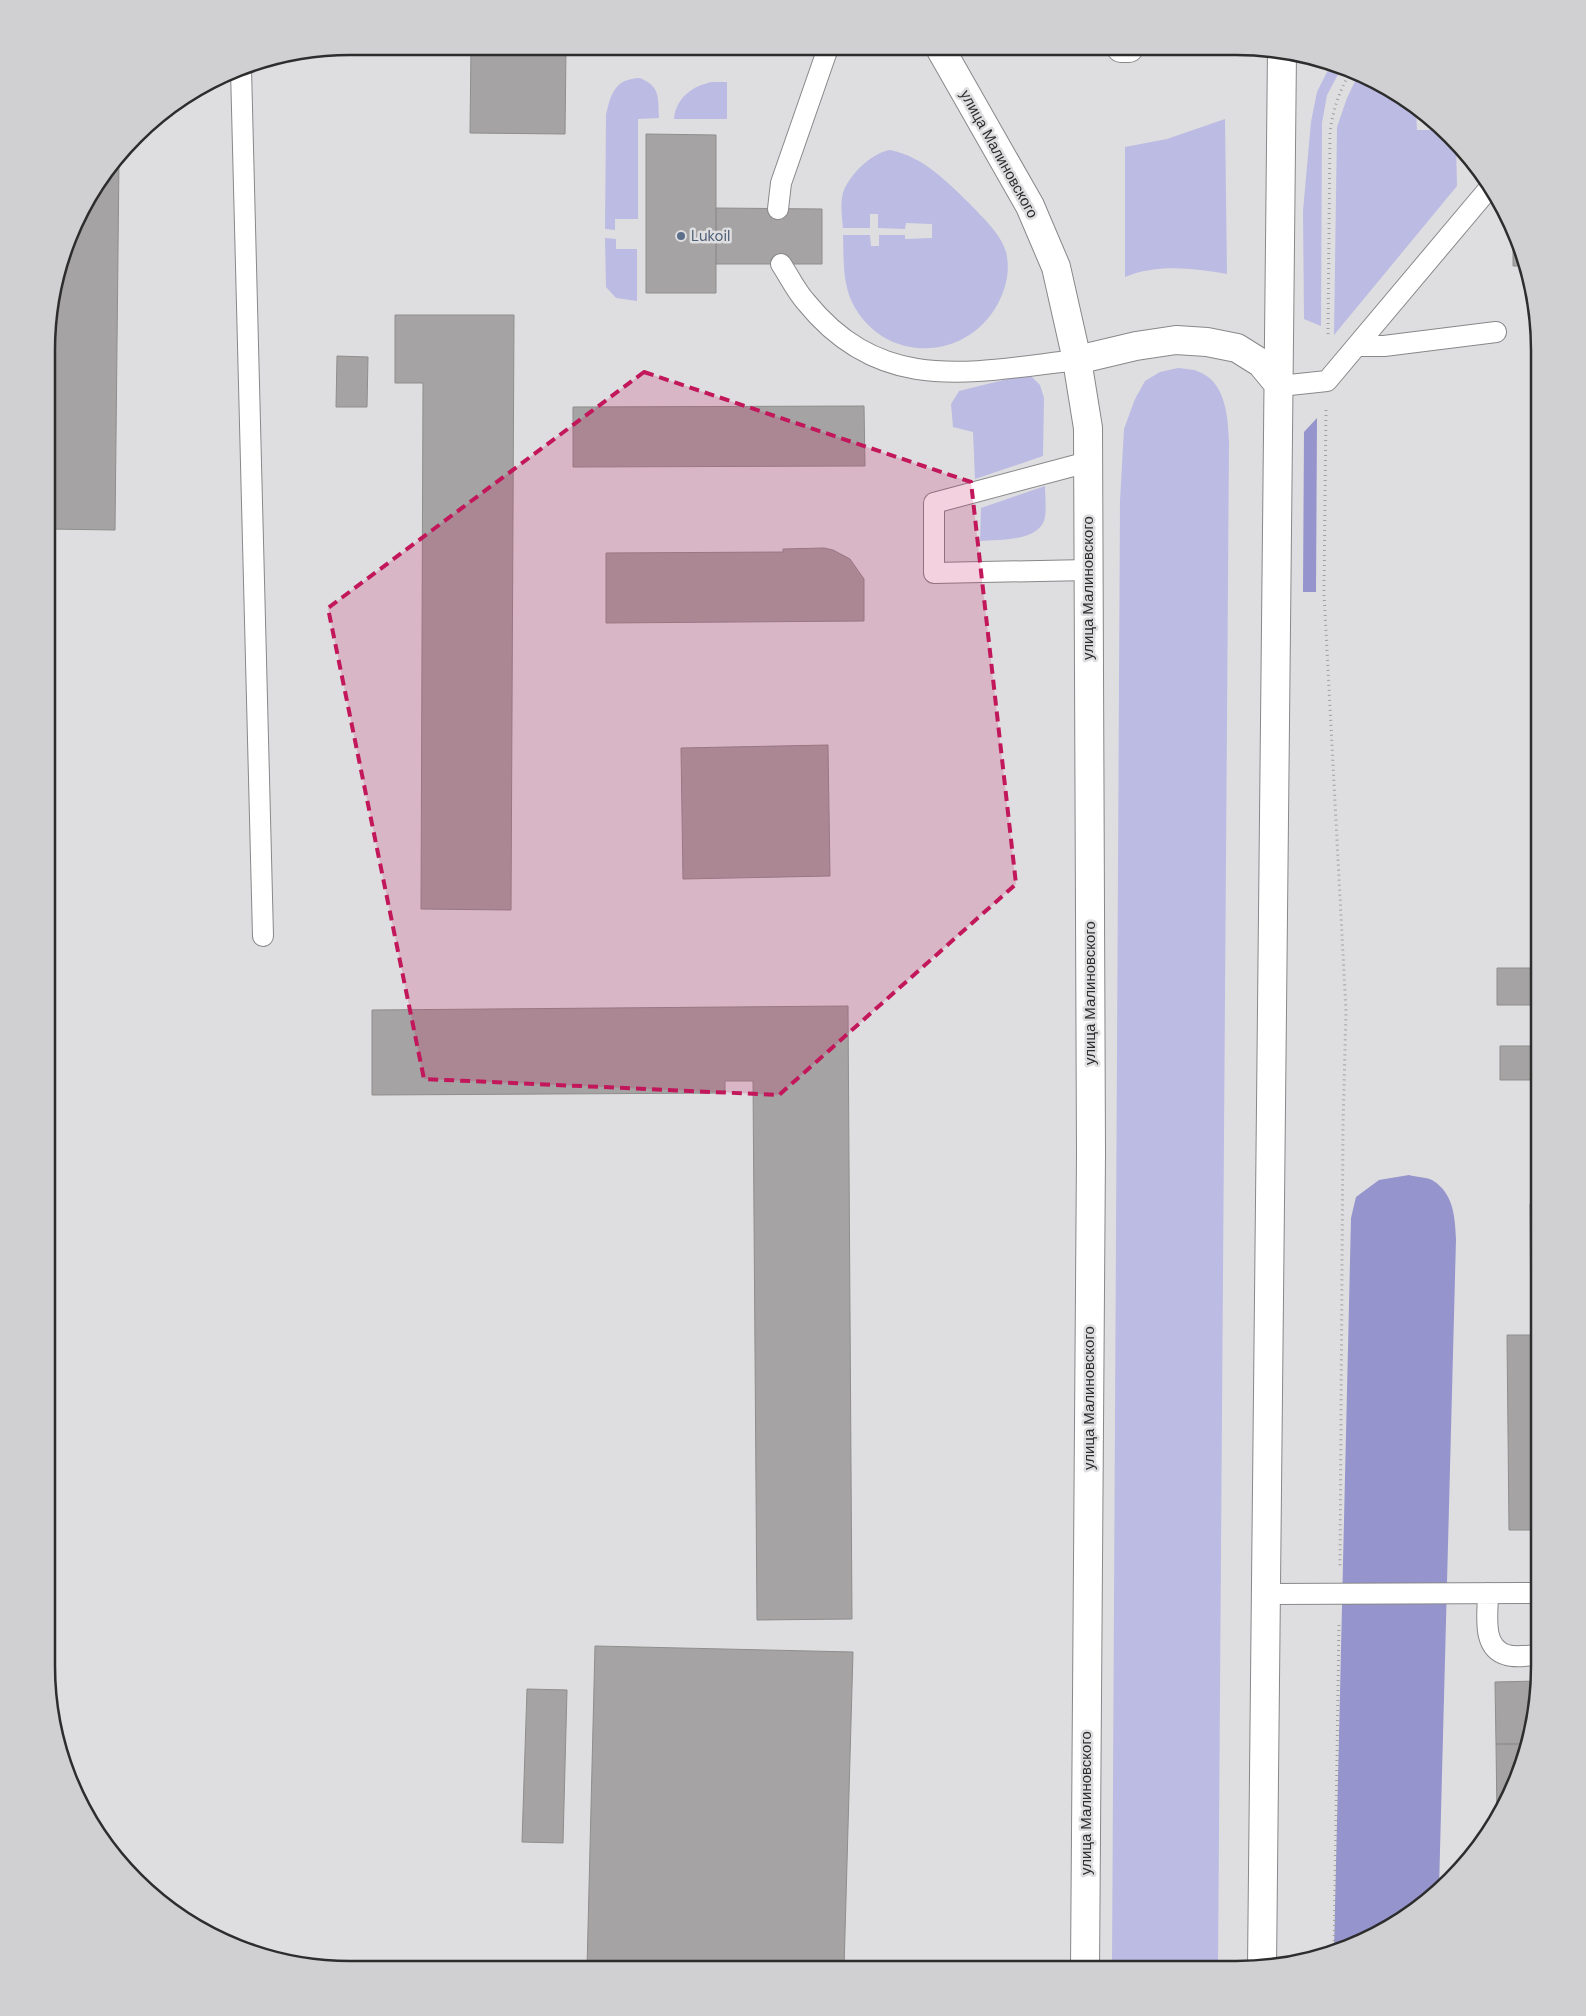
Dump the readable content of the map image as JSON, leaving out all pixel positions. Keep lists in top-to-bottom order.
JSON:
{
  "streets": {
    "highway": ["улица Малиновского"]
  },
  "places": ["Lukoil"]
}
